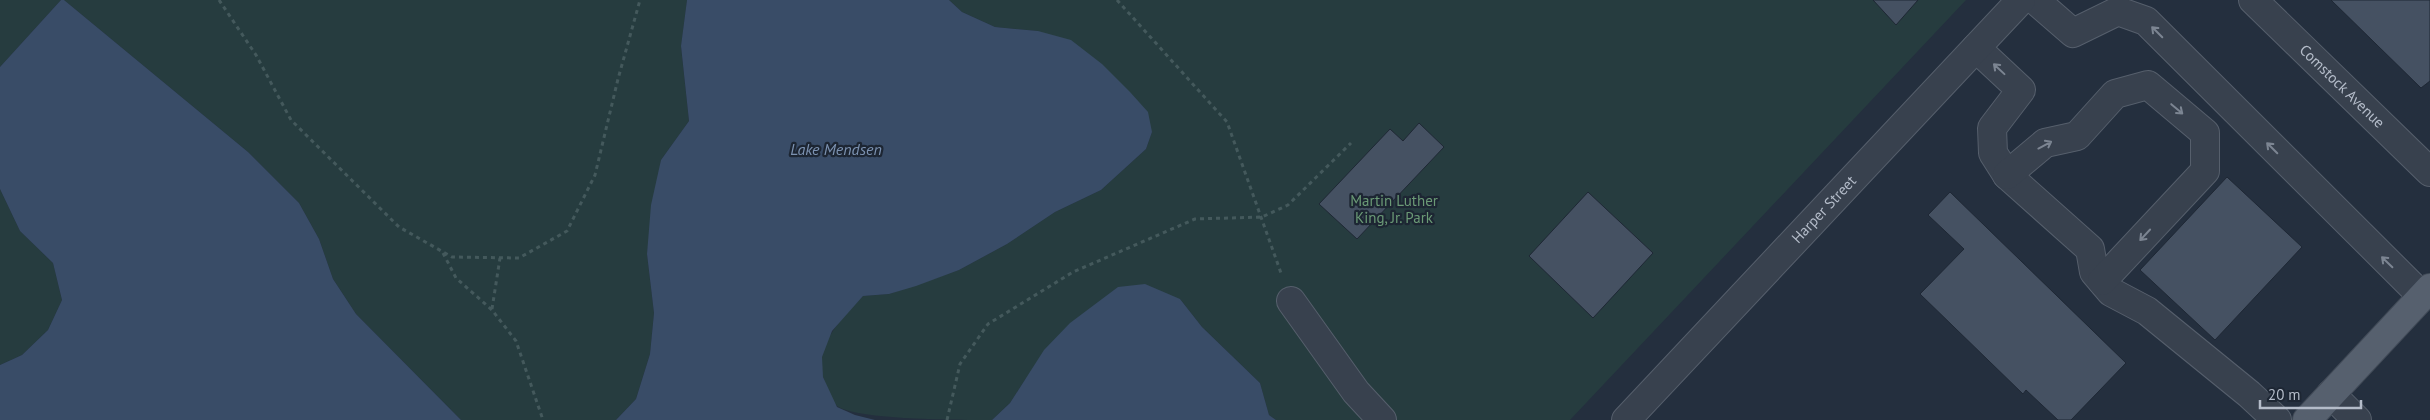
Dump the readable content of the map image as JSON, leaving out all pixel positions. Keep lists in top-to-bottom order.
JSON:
{
  "streets": {
    "street": ["Comstock Avenue", "Harper Street"]
  },
  "water": ["Lake Mendsen"],
  "parks": ["Martin Luther King, Jr. Park"],
  "scale_bar": "20 m"
}
